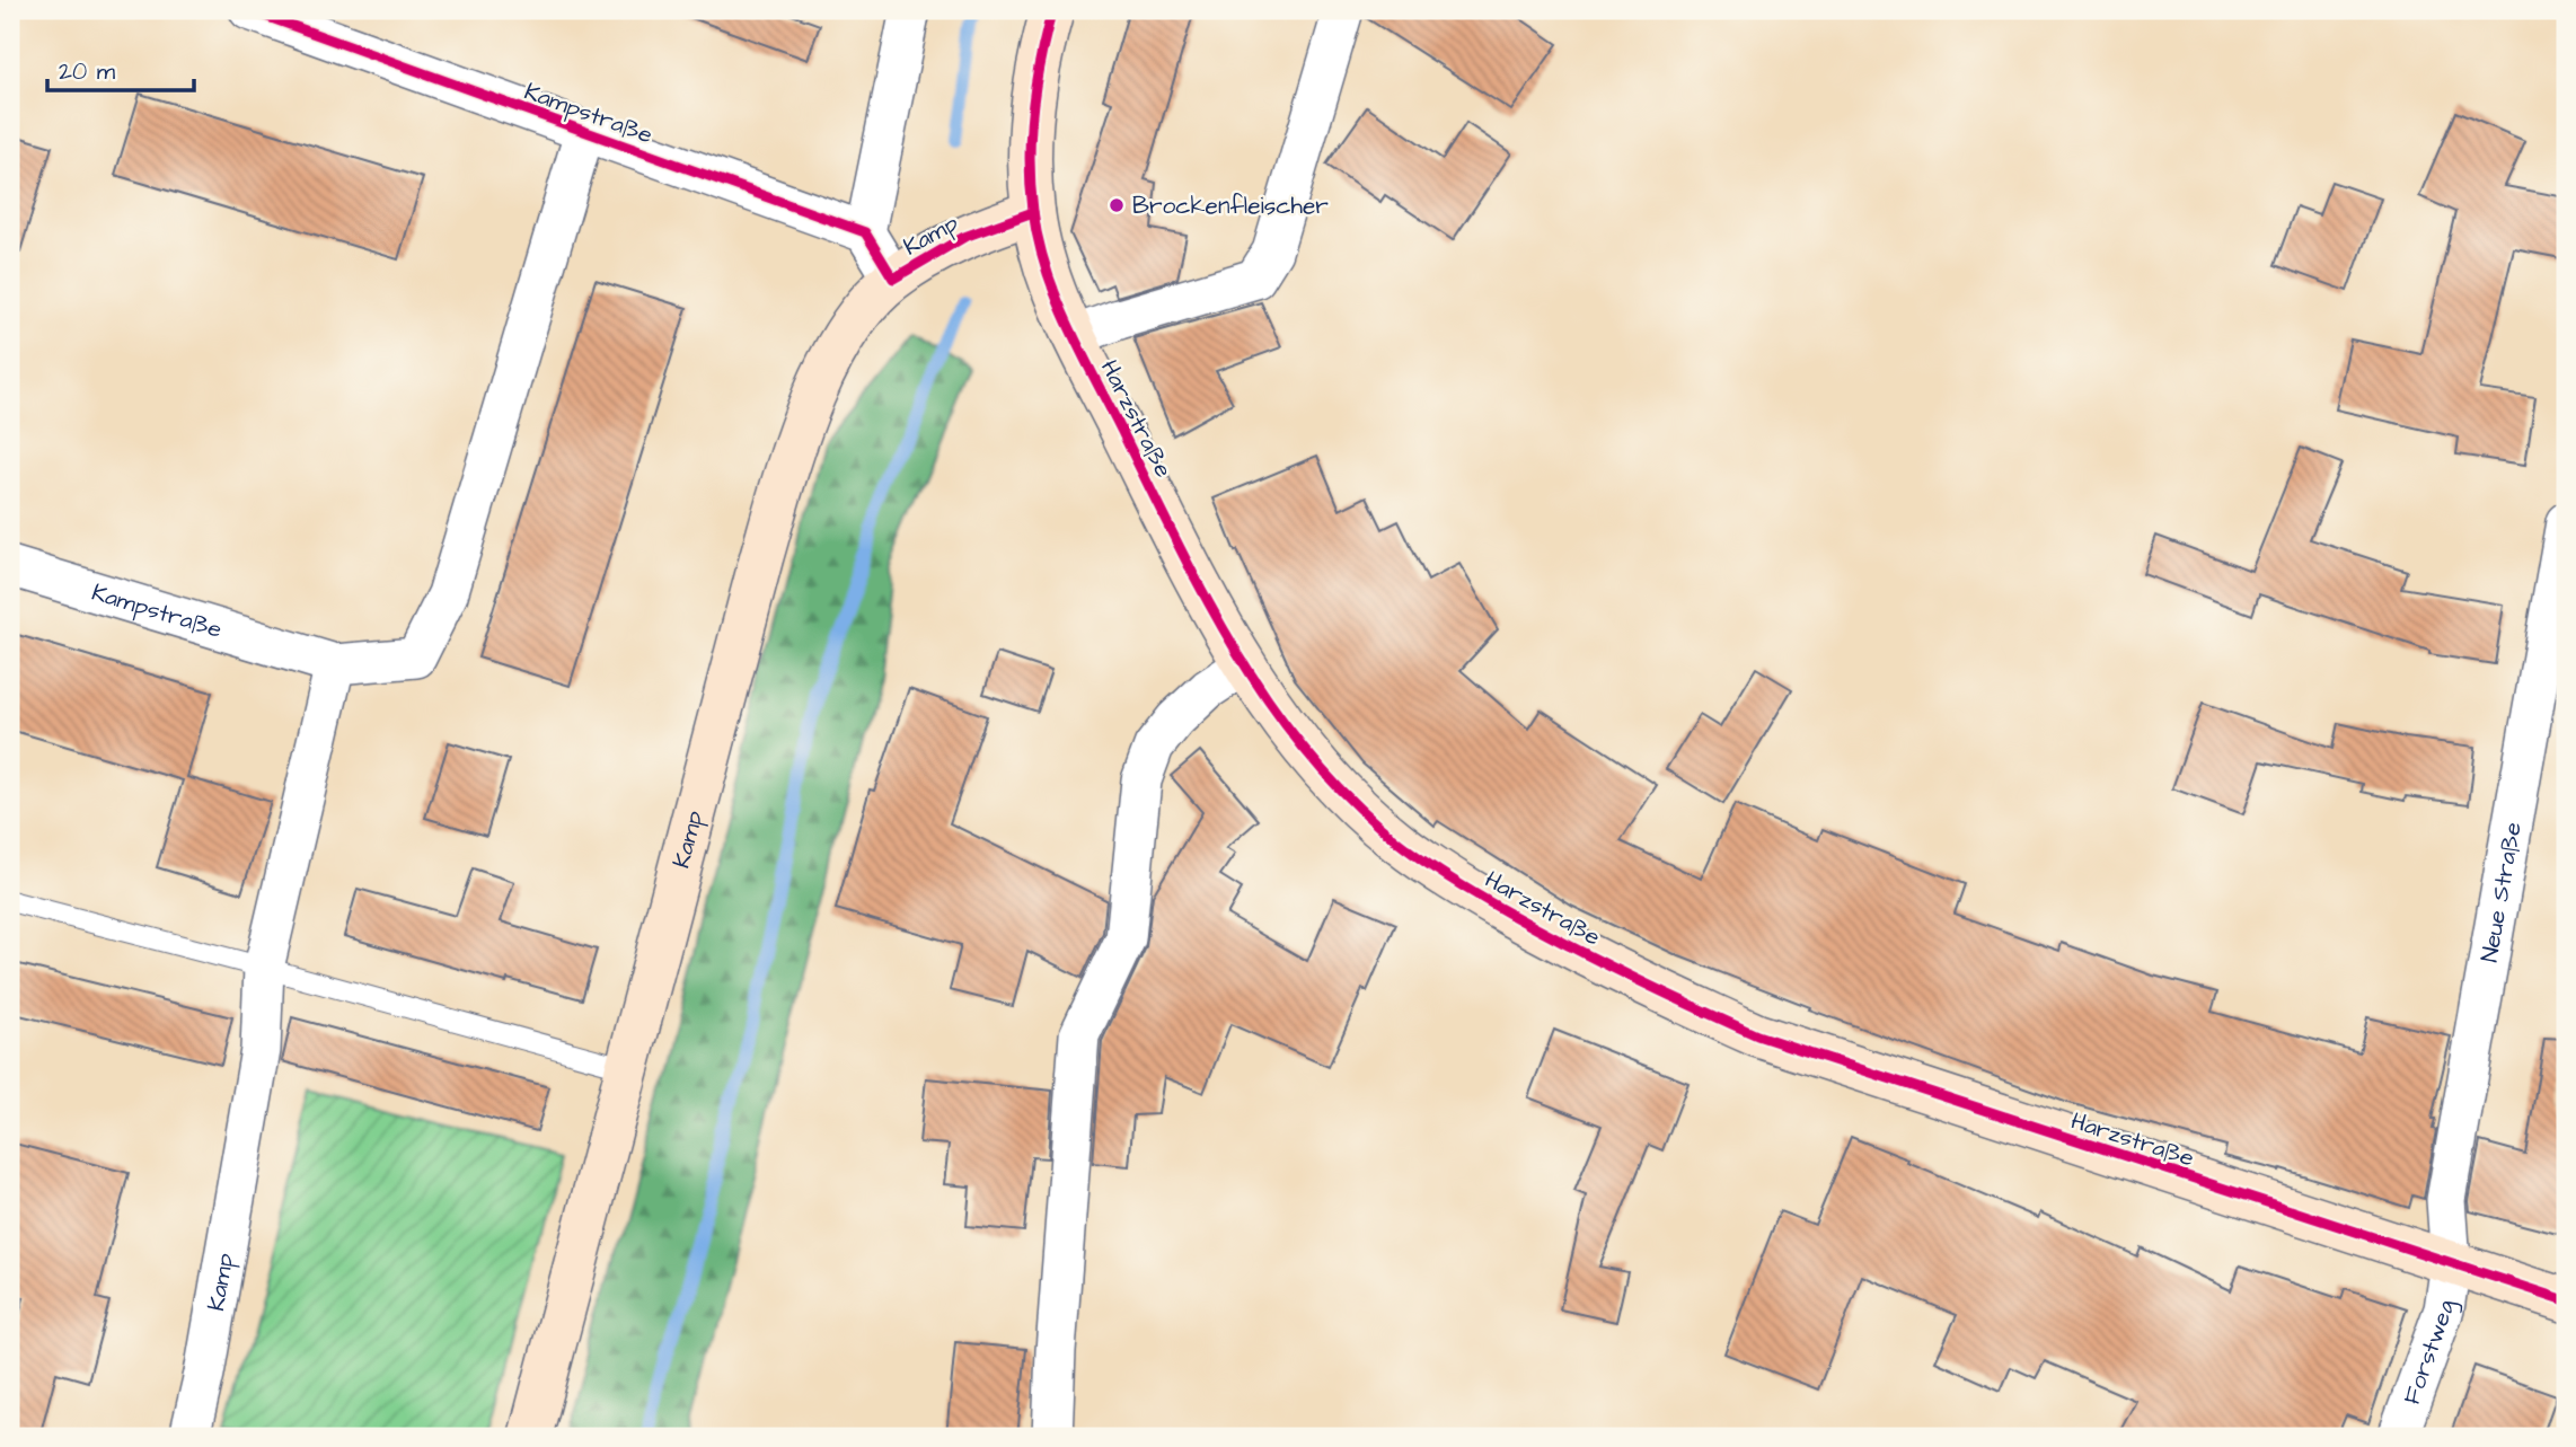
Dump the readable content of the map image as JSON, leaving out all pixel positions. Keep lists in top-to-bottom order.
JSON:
{
  "streets": {
    "main road": ["Kamp", "Harzstraße"],
    "street": ["Kampstraße", "Neue Straße", "Forstweg"]
  },
  "crossings": [
    ["Kampstraße", "Kamp"],
    ["Kamp", "Harzstraße"],
    ["Harzstraße", "Neue Straße"],
    ["Harzstraße", "Forstweg"],
    ["Neue Straße", "Forstweg"]
  ],
  "places": ["Brockenfleischer"],
  "scale_bar": "20 m"
}
